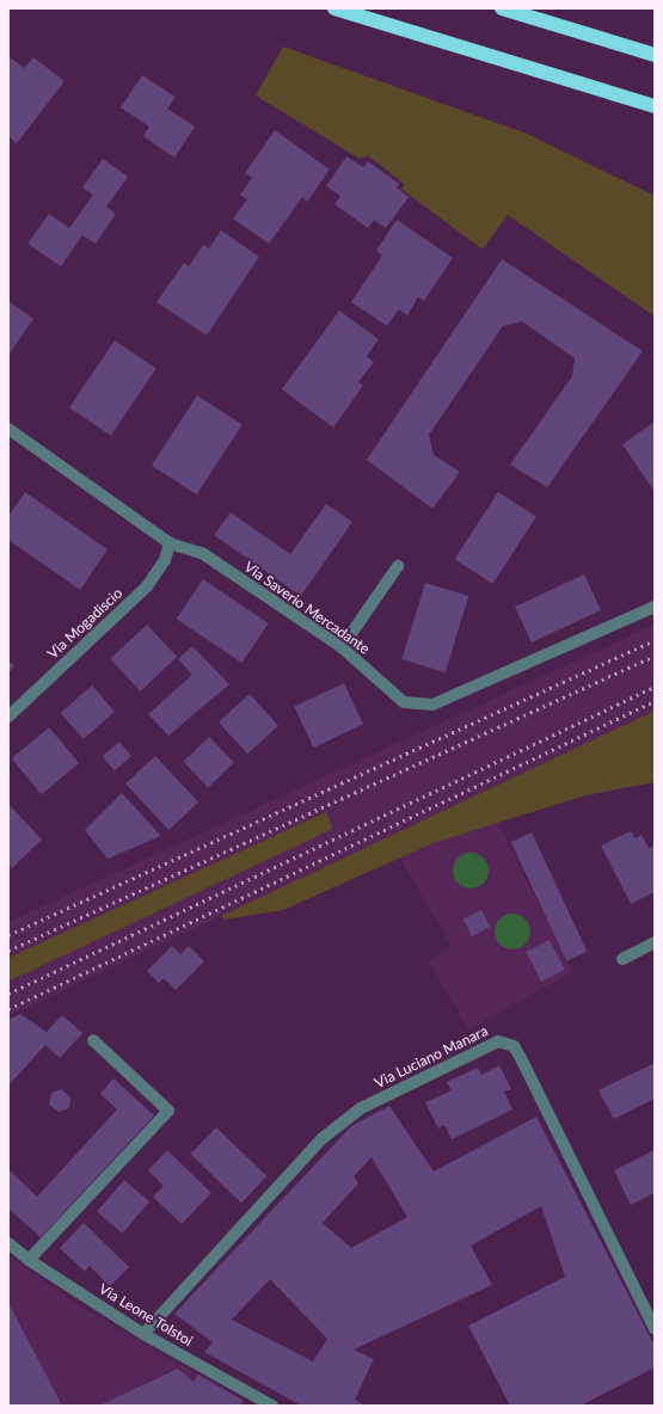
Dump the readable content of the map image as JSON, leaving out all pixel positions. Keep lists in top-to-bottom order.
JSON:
{
  "streets": {
    "street": [
      "Via Saverio Mercadante",
      "Via Mogadiscio",
      "Via Luciano Manara",
      "Via Leone Tolstoi"
    ]
  },
  "crossings": [
    ["Via Saverio Mercadante", "Via Mogadiscio"],
    ["Via Luciano Manara", "Via Leone Tolstoi"]
  ]
}
